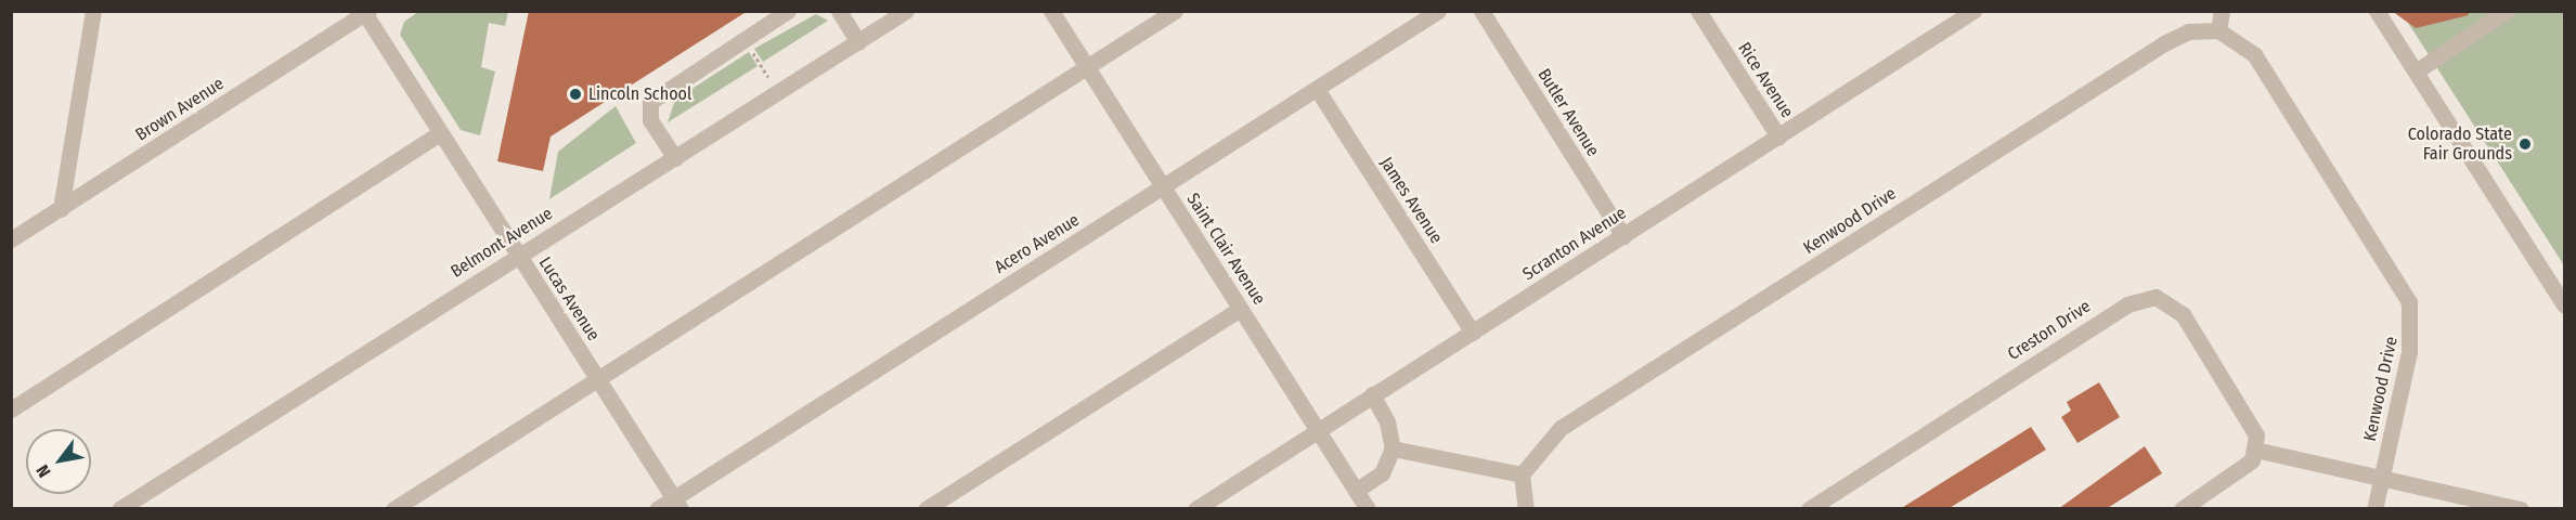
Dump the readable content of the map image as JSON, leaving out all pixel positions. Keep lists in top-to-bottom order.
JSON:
{
  "streets": {
    "street": [
      "Rice Avenue",
      "Brown Avenue",
      "Butler Avenue",
      "James Avenue",
      "Kenwood Drive",
      "Belmont Avenue",
      "Acero Avenue",
      "Scranton Avenue",
      "Saint Clair Avenue",
      "Lucas Avenue",
      "Creston Drive"
    ]
  },
  "crossings": [
    ["Rice Avenue", "Scranton Avenue"],
    ["Brown Avenue", "Lucas Avenue"],
    ["Butler Avenue", "Scranton Avenue"],
    ["James Avenue", "Acero Avenue"],
    ["James Avenue", "Scranton Avenue"],
    ["Belmont Avenue", "Lucas Avenue"],
    ["Acero Avenue", "Saint Clair Avenue"],
    ["Acero Avenue", "Lucas Avenue"],
    ["Scranton Avenue", "Saint Clair Avenue"]
  ],
  "places": ["Lincoln School", "Colorado State Fair Grounds"],
  "north": "bottom left"
}
